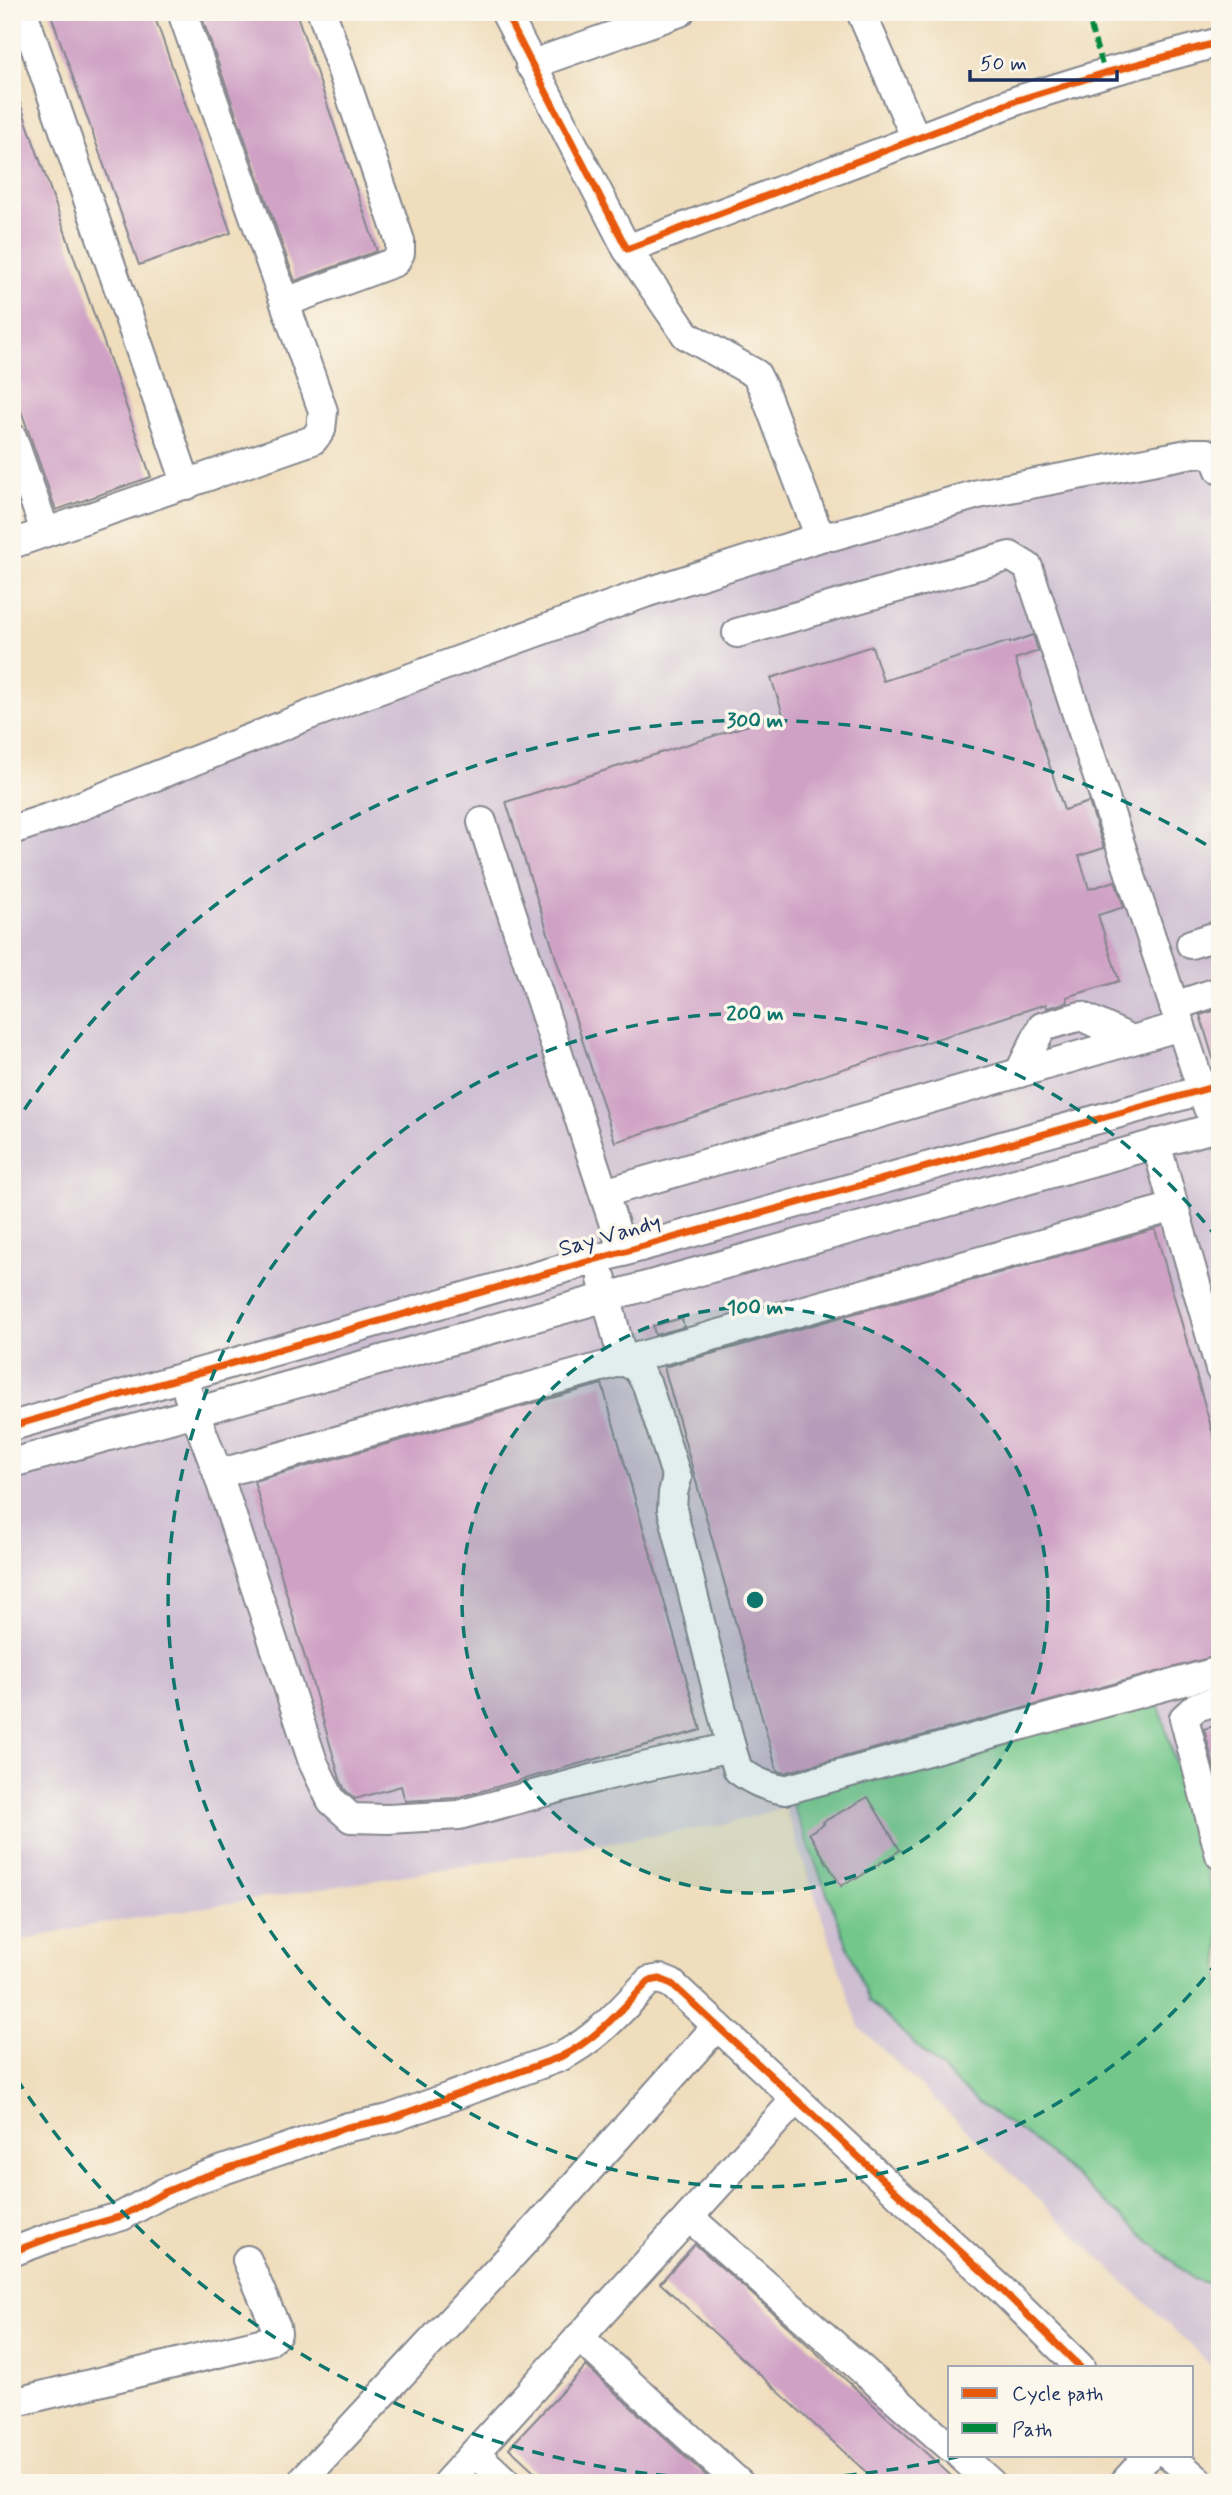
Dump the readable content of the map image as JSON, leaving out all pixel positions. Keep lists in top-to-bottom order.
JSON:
{
  "streets": {
    "street": ["Say Vandy"]
  },
  "legend": ["Cycle path", "Path"],
  "scale_bar": "50 m",
  "rings": ["300 m", "200 m", "100 m"]
}
